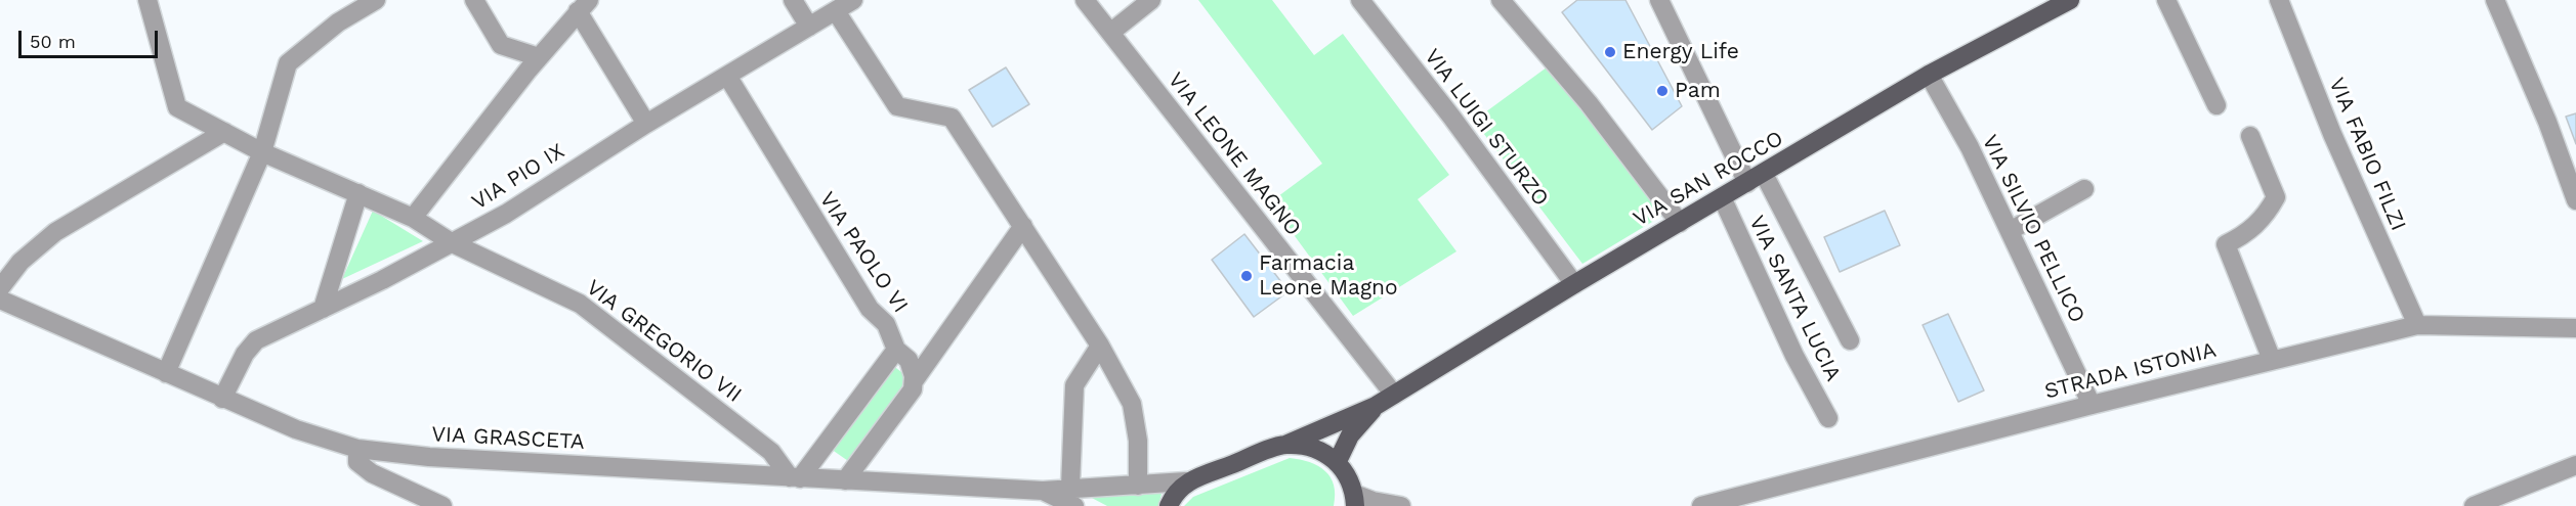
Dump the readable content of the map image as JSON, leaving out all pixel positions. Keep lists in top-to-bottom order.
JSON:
{
  "streets": {
    "main road": ["VIA SAN ROCCO"],
    "street": [
      "VIA LUIGI STURZO",
      "VIA LEONE MAGNO",
      "VIA FABIO FILZI",
      "VIA PIO IX",
      "VIA SILVIO PELLICO",
      "VIA PAOLO VI",
      "VIA SANTA LUCIA",
      "VIA GREGORIO VII",
      "STRADA ISTONIA",
      "VIA GRASCETA"
    ]
  },
  "crossings": [
    ["VIA LUIGI STURZO", "VIA SAN ROCCO"],
    ["VIA LEONE MAGNO", "VIA SAN ROCCO"],
    ["VIA FABIO FILZI", "STRADA ISTONIA"],
    ["VIA PIO IX", "VIA PAOLO VI"],
    ["VIA PIO IX", "VIA GREGORIO VII"],
    ["VIA PIO IX", "VIA GRASCETA"],
    ["VIA SAN ROCCO", "VIA SILVIO PELLICO"],
    ["VIA SAN ROCCO", "VIA SANTA LUCIA"],
    ["VIA SILVIO PELLICO", "STRADA ISTONIA"],
    ["VIA GREGORIO VII", "VIA GRASCETA"]
  ],
  "places": ["Energy Life", "Pam", "Farmacia Leone Magno"],
  "scale_bar": "50 m"
}
